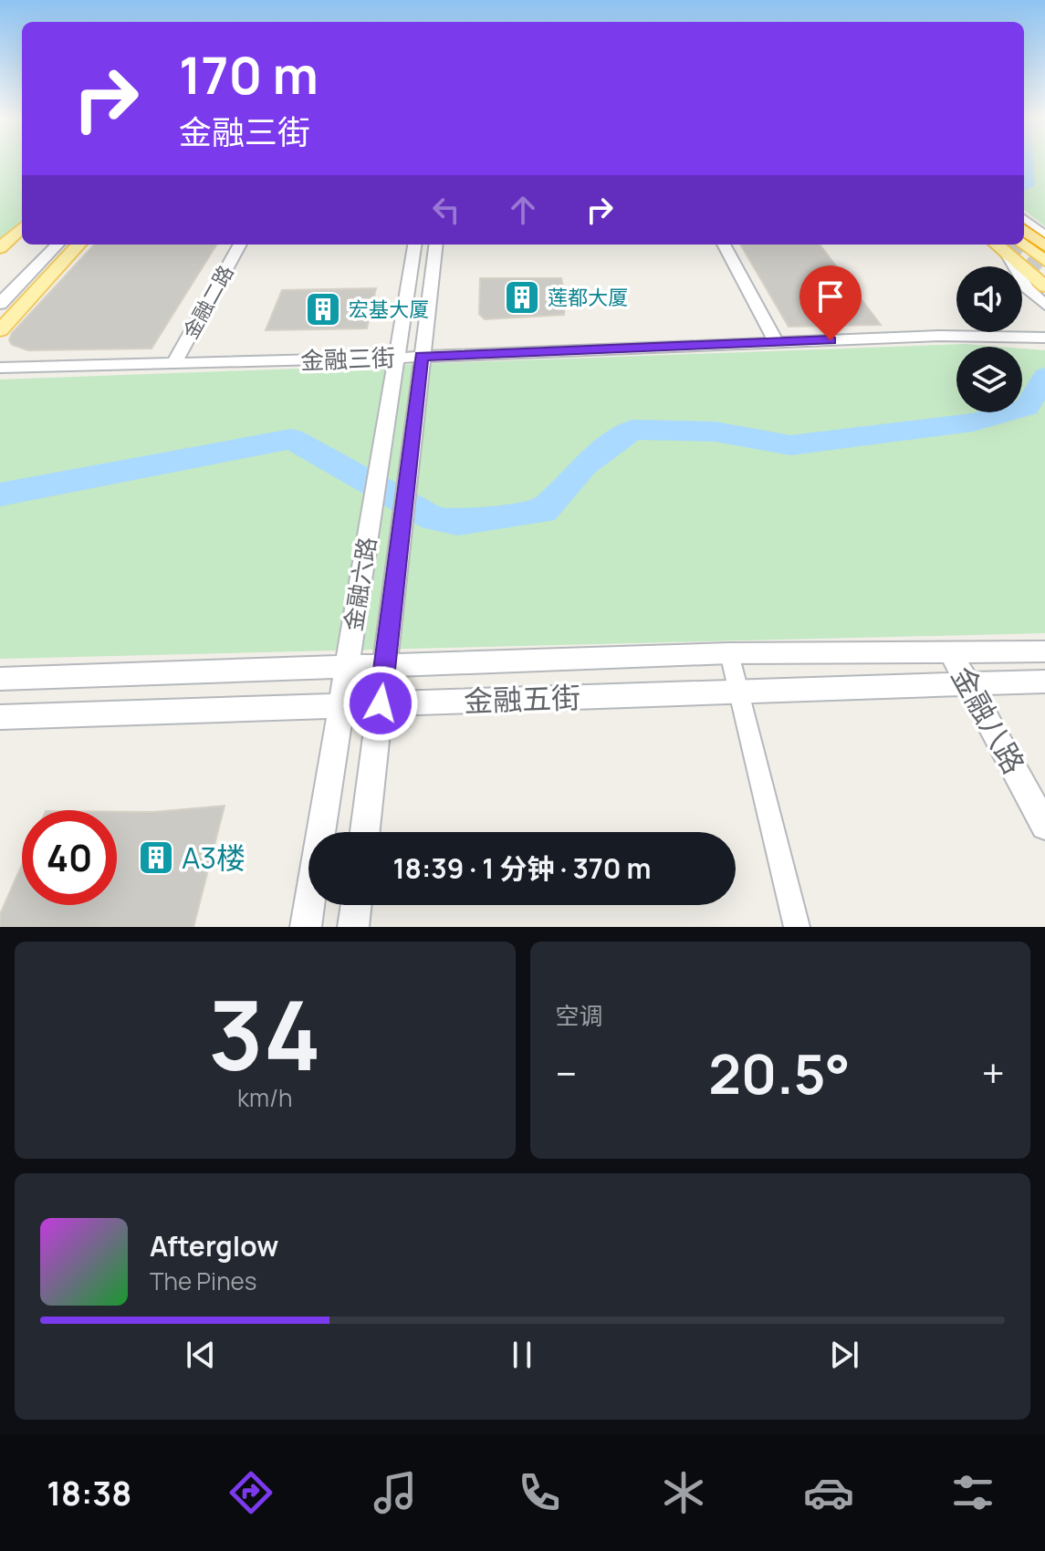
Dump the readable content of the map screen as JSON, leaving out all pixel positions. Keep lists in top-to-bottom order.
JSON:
{
  "streets": {
    "street": [
      "金融二路",
      "金融三街",
      "金融六路",
      "金融五街",
      "金融八路"
    ]
  },
  "crossings": [
    ["金融二路", "金融三街"],
    ["金融三街", "金融六路"],
    ["金融六路", "金融五街"],
    ["金融五街", "金融八路"]
  ],
  "places": {
    "building": ["莲都大厦", "宏基大厦", "A3楼"]
  },
  "page": {
    "turn": ["170 m", "金融三街"],
    "limit": "40",
    "trip": "18:39 · 1 分钟 · 370 m",
    "tile": [
      ["34", "km/h"],
      "空调"
    ],
    "heat": ["−", "20.5°", "+"],
    "song": ["Afterglow", "The Pines"],
    "tabs": "18:38"
  }
}
